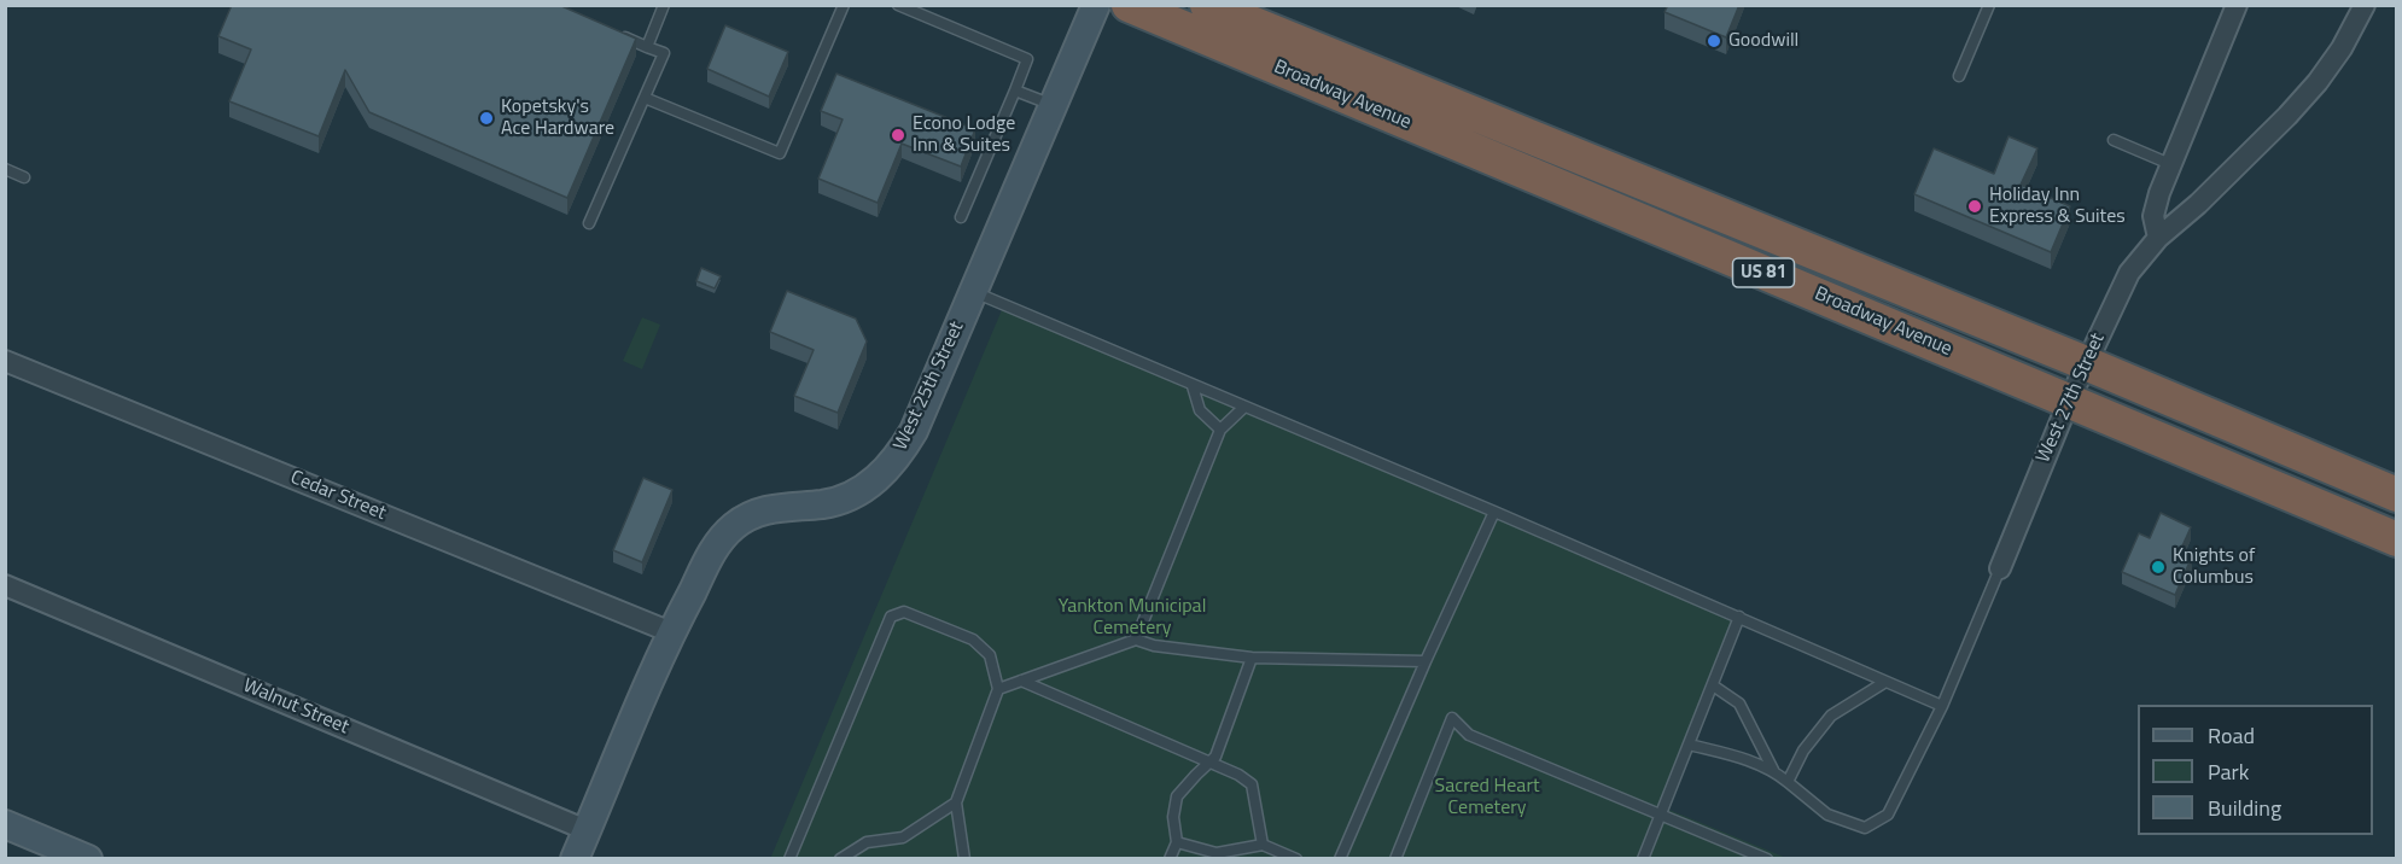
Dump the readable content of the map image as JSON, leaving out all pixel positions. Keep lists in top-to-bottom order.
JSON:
{
  "streets": {
    "highway": ["Broadway Avenue", "US 81"],
    "street": [
      "West 25th Street",
      "West 27th Street",
      "Cedar Street",
      "Walnut Street"
    ]
  },
  "crossings": [
    ["Broadway Avenue", "West 27th Street"],
    ["West 25th Street", "Cedar Street"],
    ["West 25th Street", "Walnut Street"]
  ],
  "parks": ["Yankton Municipal Cemetery", "Sacred Heart Cemetery"],
  "places": [
    "Goodwill",
    "Kopetsky's Ace Hardware",
    "Econo Lodge Inn & Suites",
    "Holiday Inn Express & Suites",
    "Knights of Columbus"
  ],
  "legend": ["Road", "Park", "Building"]
}
